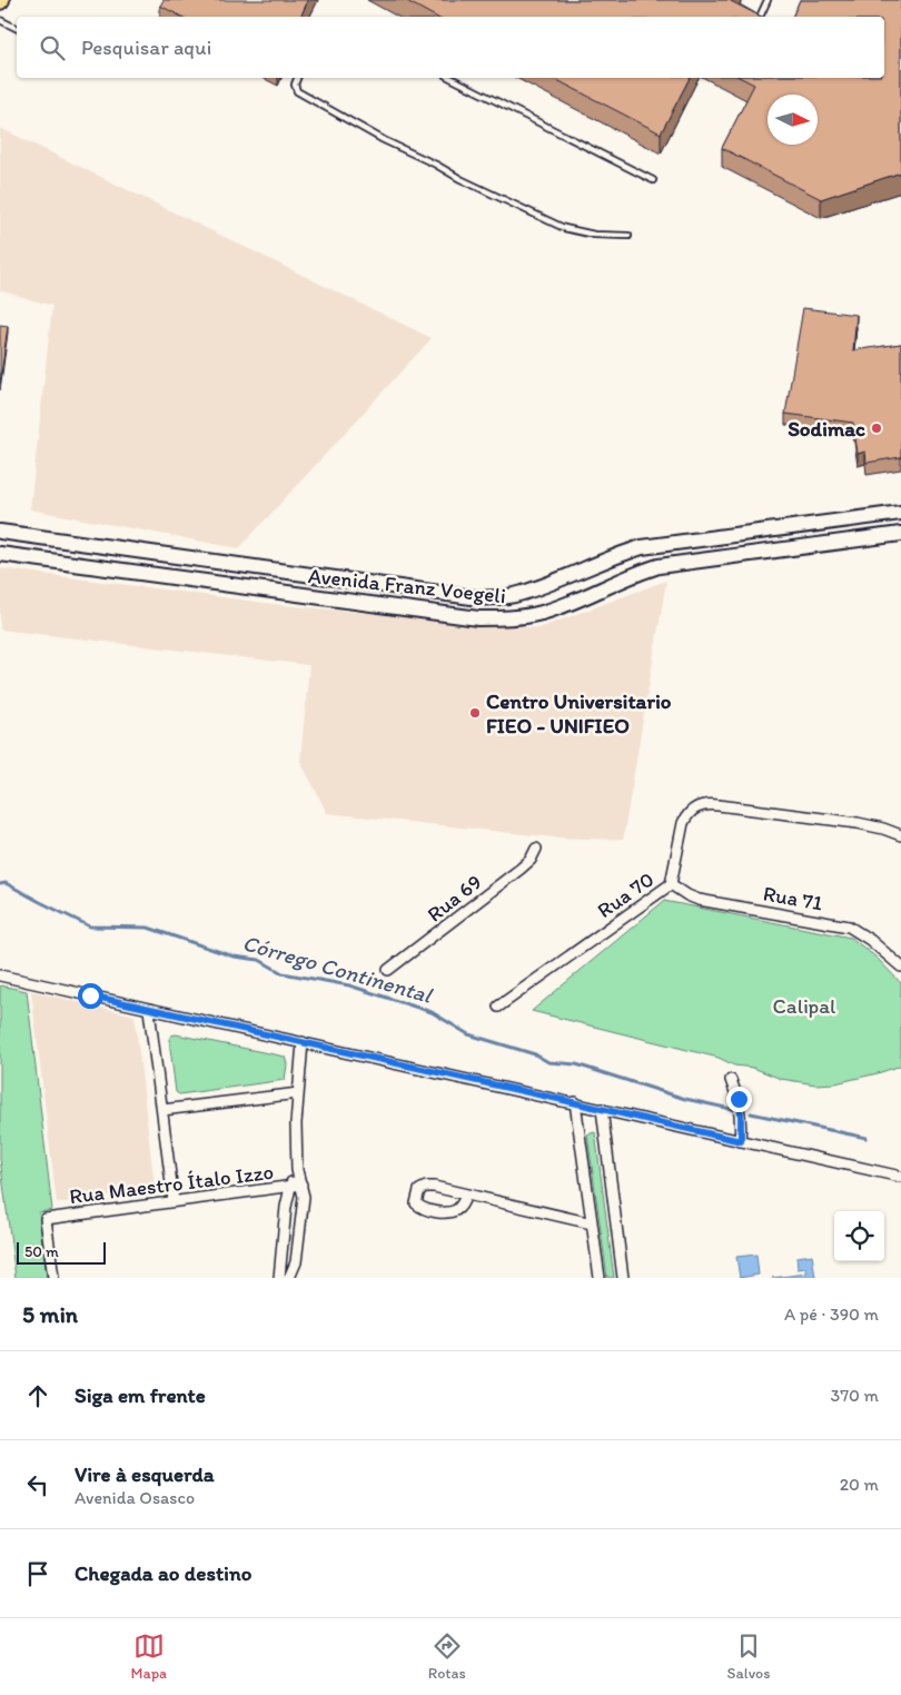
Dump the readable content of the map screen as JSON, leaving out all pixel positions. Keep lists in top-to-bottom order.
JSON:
{
  "streets": {
    "main road": ["Avenida Franz Voegeli"],
    "street": [
      "Rua 70",
      "Rua 69",
      "Rua 71",
      "Rua Maestro Ítalo Izzo"
    ]
  },
  "crossings": [
    ["Rua 70", "Rua 71"]
  ],
  "water": ["Córrego Continental"],
  "parks": ["Calipal"],
  "places": ["Sodimac", "Centro Universitario FIEO - UNIFIEO"],
  "scale_bar": "50 m",
  "north": "right",
  "page": {
    "search": "Pesquisar aqui",
    "scale": "50 m",
    "heading": ["5 min", "A pé · 390 m"],
    "list": [
      ["Siga em frente", "370 m"],
      ["Vire à esquerda", "Avenida Osasco", "20 m"],
      "Chegada ao destino"
    ],
    "nav": ["Mapa", "Rotas", "Salvos"]
  }
}
